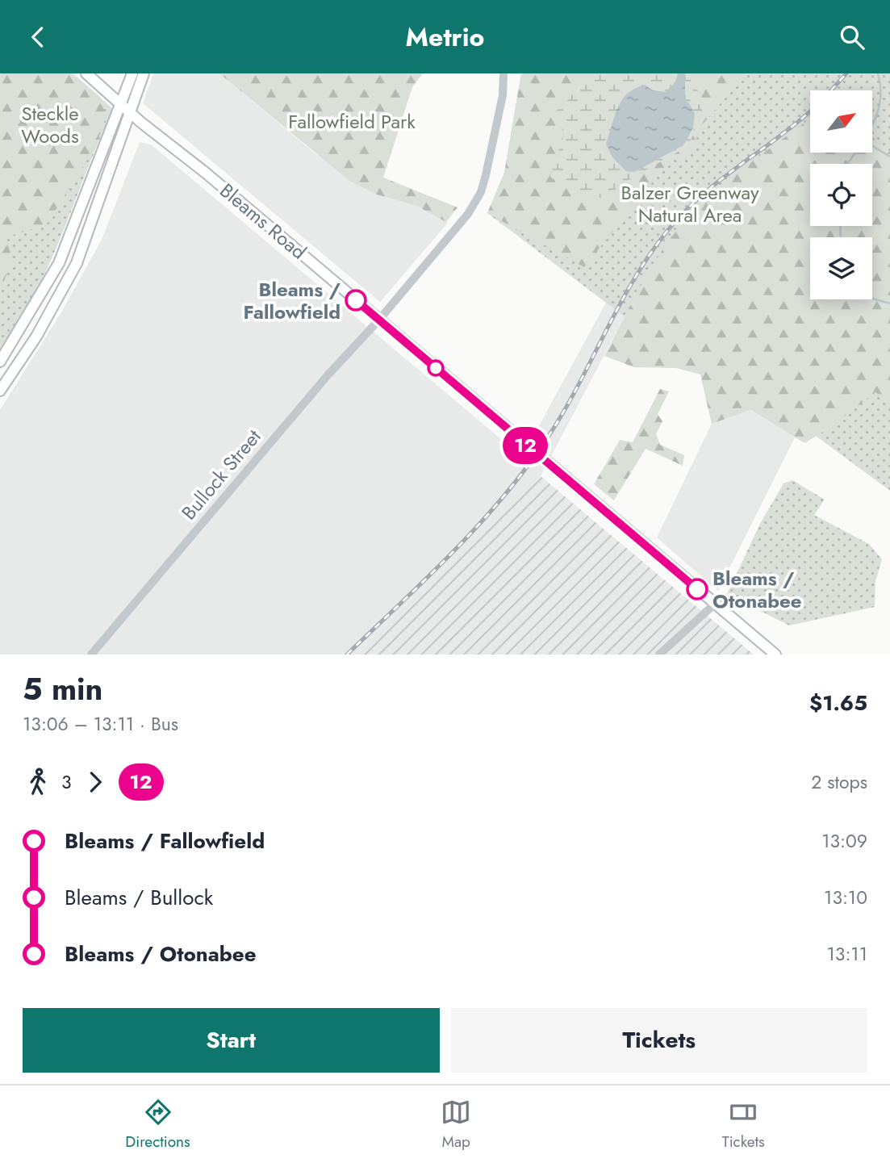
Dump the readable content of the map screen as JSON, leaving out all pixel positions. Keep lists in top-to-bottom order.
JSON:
{
  "streets": {
    "main road": ["Bleams Road"],
    "street": ["Bullock Street"]
  },
  "crossings": [
    ["Bleams Road", "Bullock Street"]
  ],
  "parks": ["Steckle Woods", "Fallowfield Park", "Balzer Greenway Natural Area"],
  "places": ["Bleams / Fallowfield", "Bleams / Otonabee"],
  "lines": ["bus line 12"],
  "north": "top right",
  "page": {
    "header": "Metrio",
    "on_map": "12",
    "heading": ["5 min", "13:06 – 13:11 · Bus", "$1.65"],
    "legs": ["3", "12", "2 stops"],
    "list": [
      {
        "name": "Bleams / Fallowfield",
        "value": "13:09"
      },
      {
        "name": "Bleams / Bullock",
        "value": "13:10"
      },
      {
        "name": "Bleams / Otonabee",
        "value": "13:11"
      }
    ],
    "buttons": ["Start", "Tickets"],
    "tabs": ["Directions", "Map", "Tickets"]
  }
}
